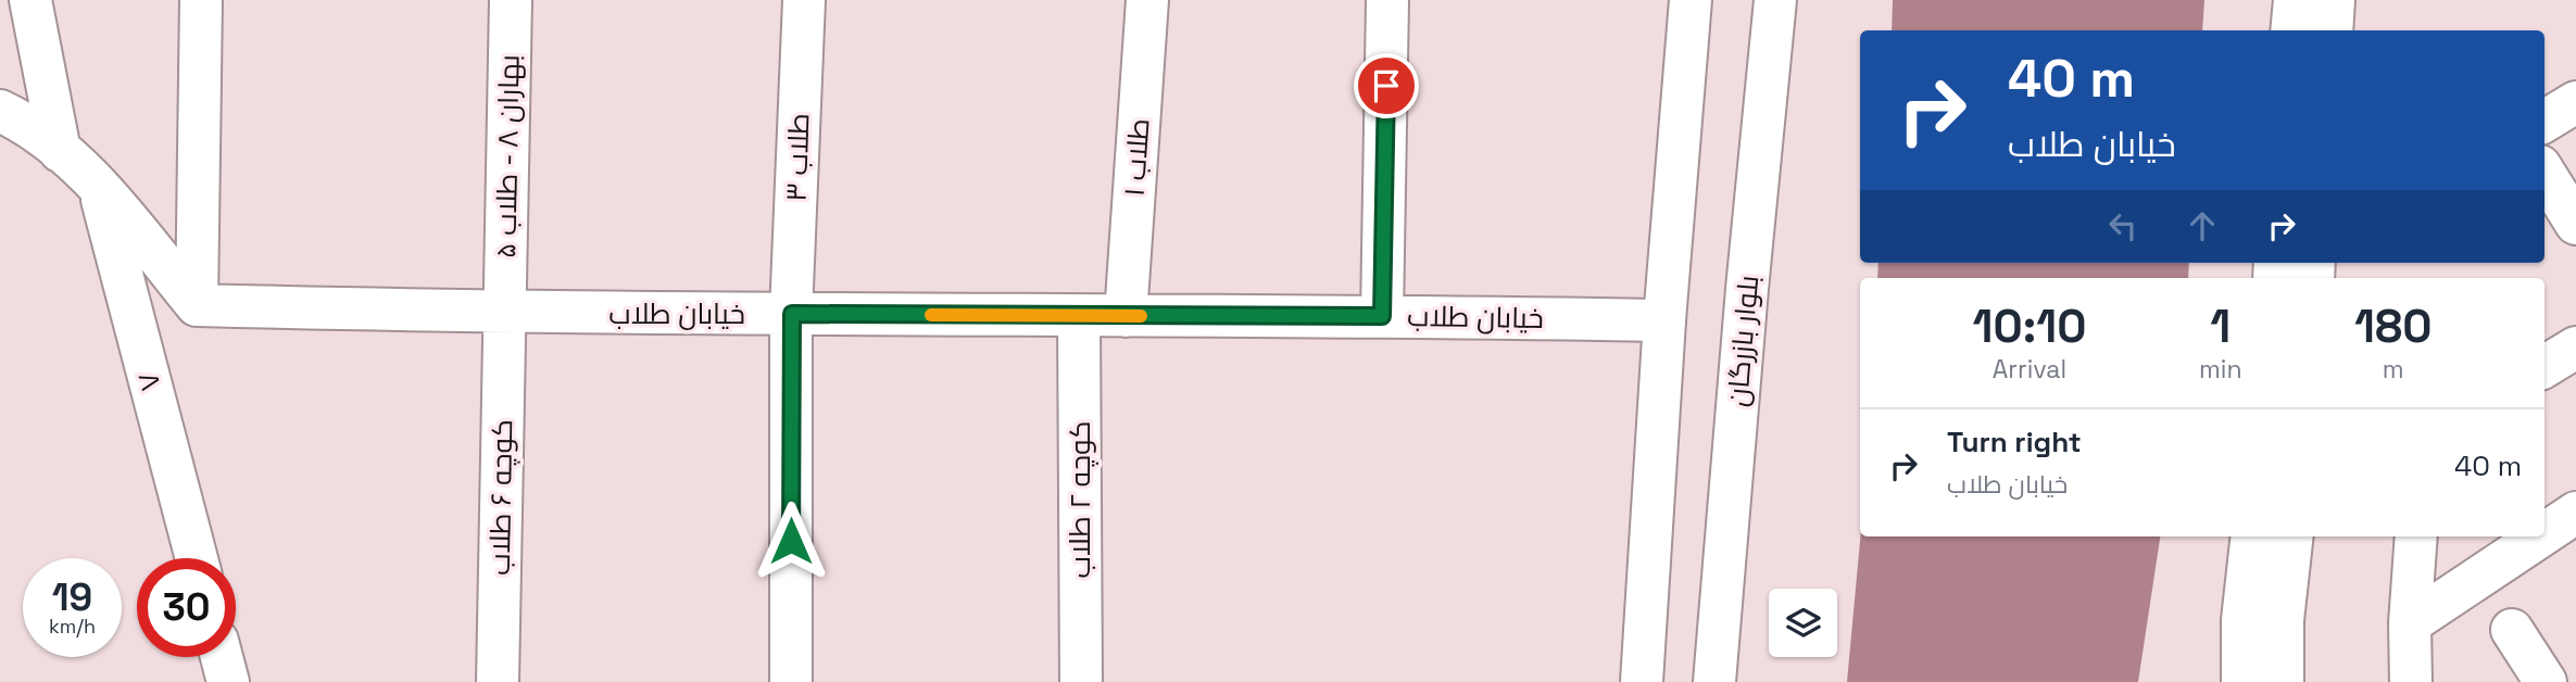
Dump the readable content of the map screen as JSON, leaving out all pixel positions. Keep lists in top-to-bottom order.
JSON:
{
  "streets": {
    "street": [
      "بهاران ۸ - طلاب ۵",
      "طلاب ۳",
      "طلاب ۱",
      "خیابان طلاب",
      "بلوار بازرگان",
      "۸",
      "کوچه ۶ طلاب",
      "کوچه ۲ طلاب"
    ]
  },
  "crossings": [
    ["بهاران ۸ - طلاب ۵", "خیابان طلاب"],
    ["بهاران ۸ - طلاب ۵", "کوچه ۶ طلاب"],
    ["طلاب ۳", "خیابان طلاب"],
    ["طلاب ۱", "خیابان طلاب"],
    ["خیابان طلاب", "کوچه ۶ طلاب"],
    ["خیابان طلاب", "کوچه ۲ طلاب"]
  ],
  "page": {
    "turn": ["40 m", "خیابان طلاب"],
    "eta": [
      "10:10",
      "Arrival",
      "1",
      "min",
      "180",
      "m"
    ],
    "list": [
      {
        "name": "Turn right",
        "note": "خیابان طلاب",
        "value": "40 m"
      }
    ],
    "speed": "19 km/h",
    "limit": "30"
  }
}
